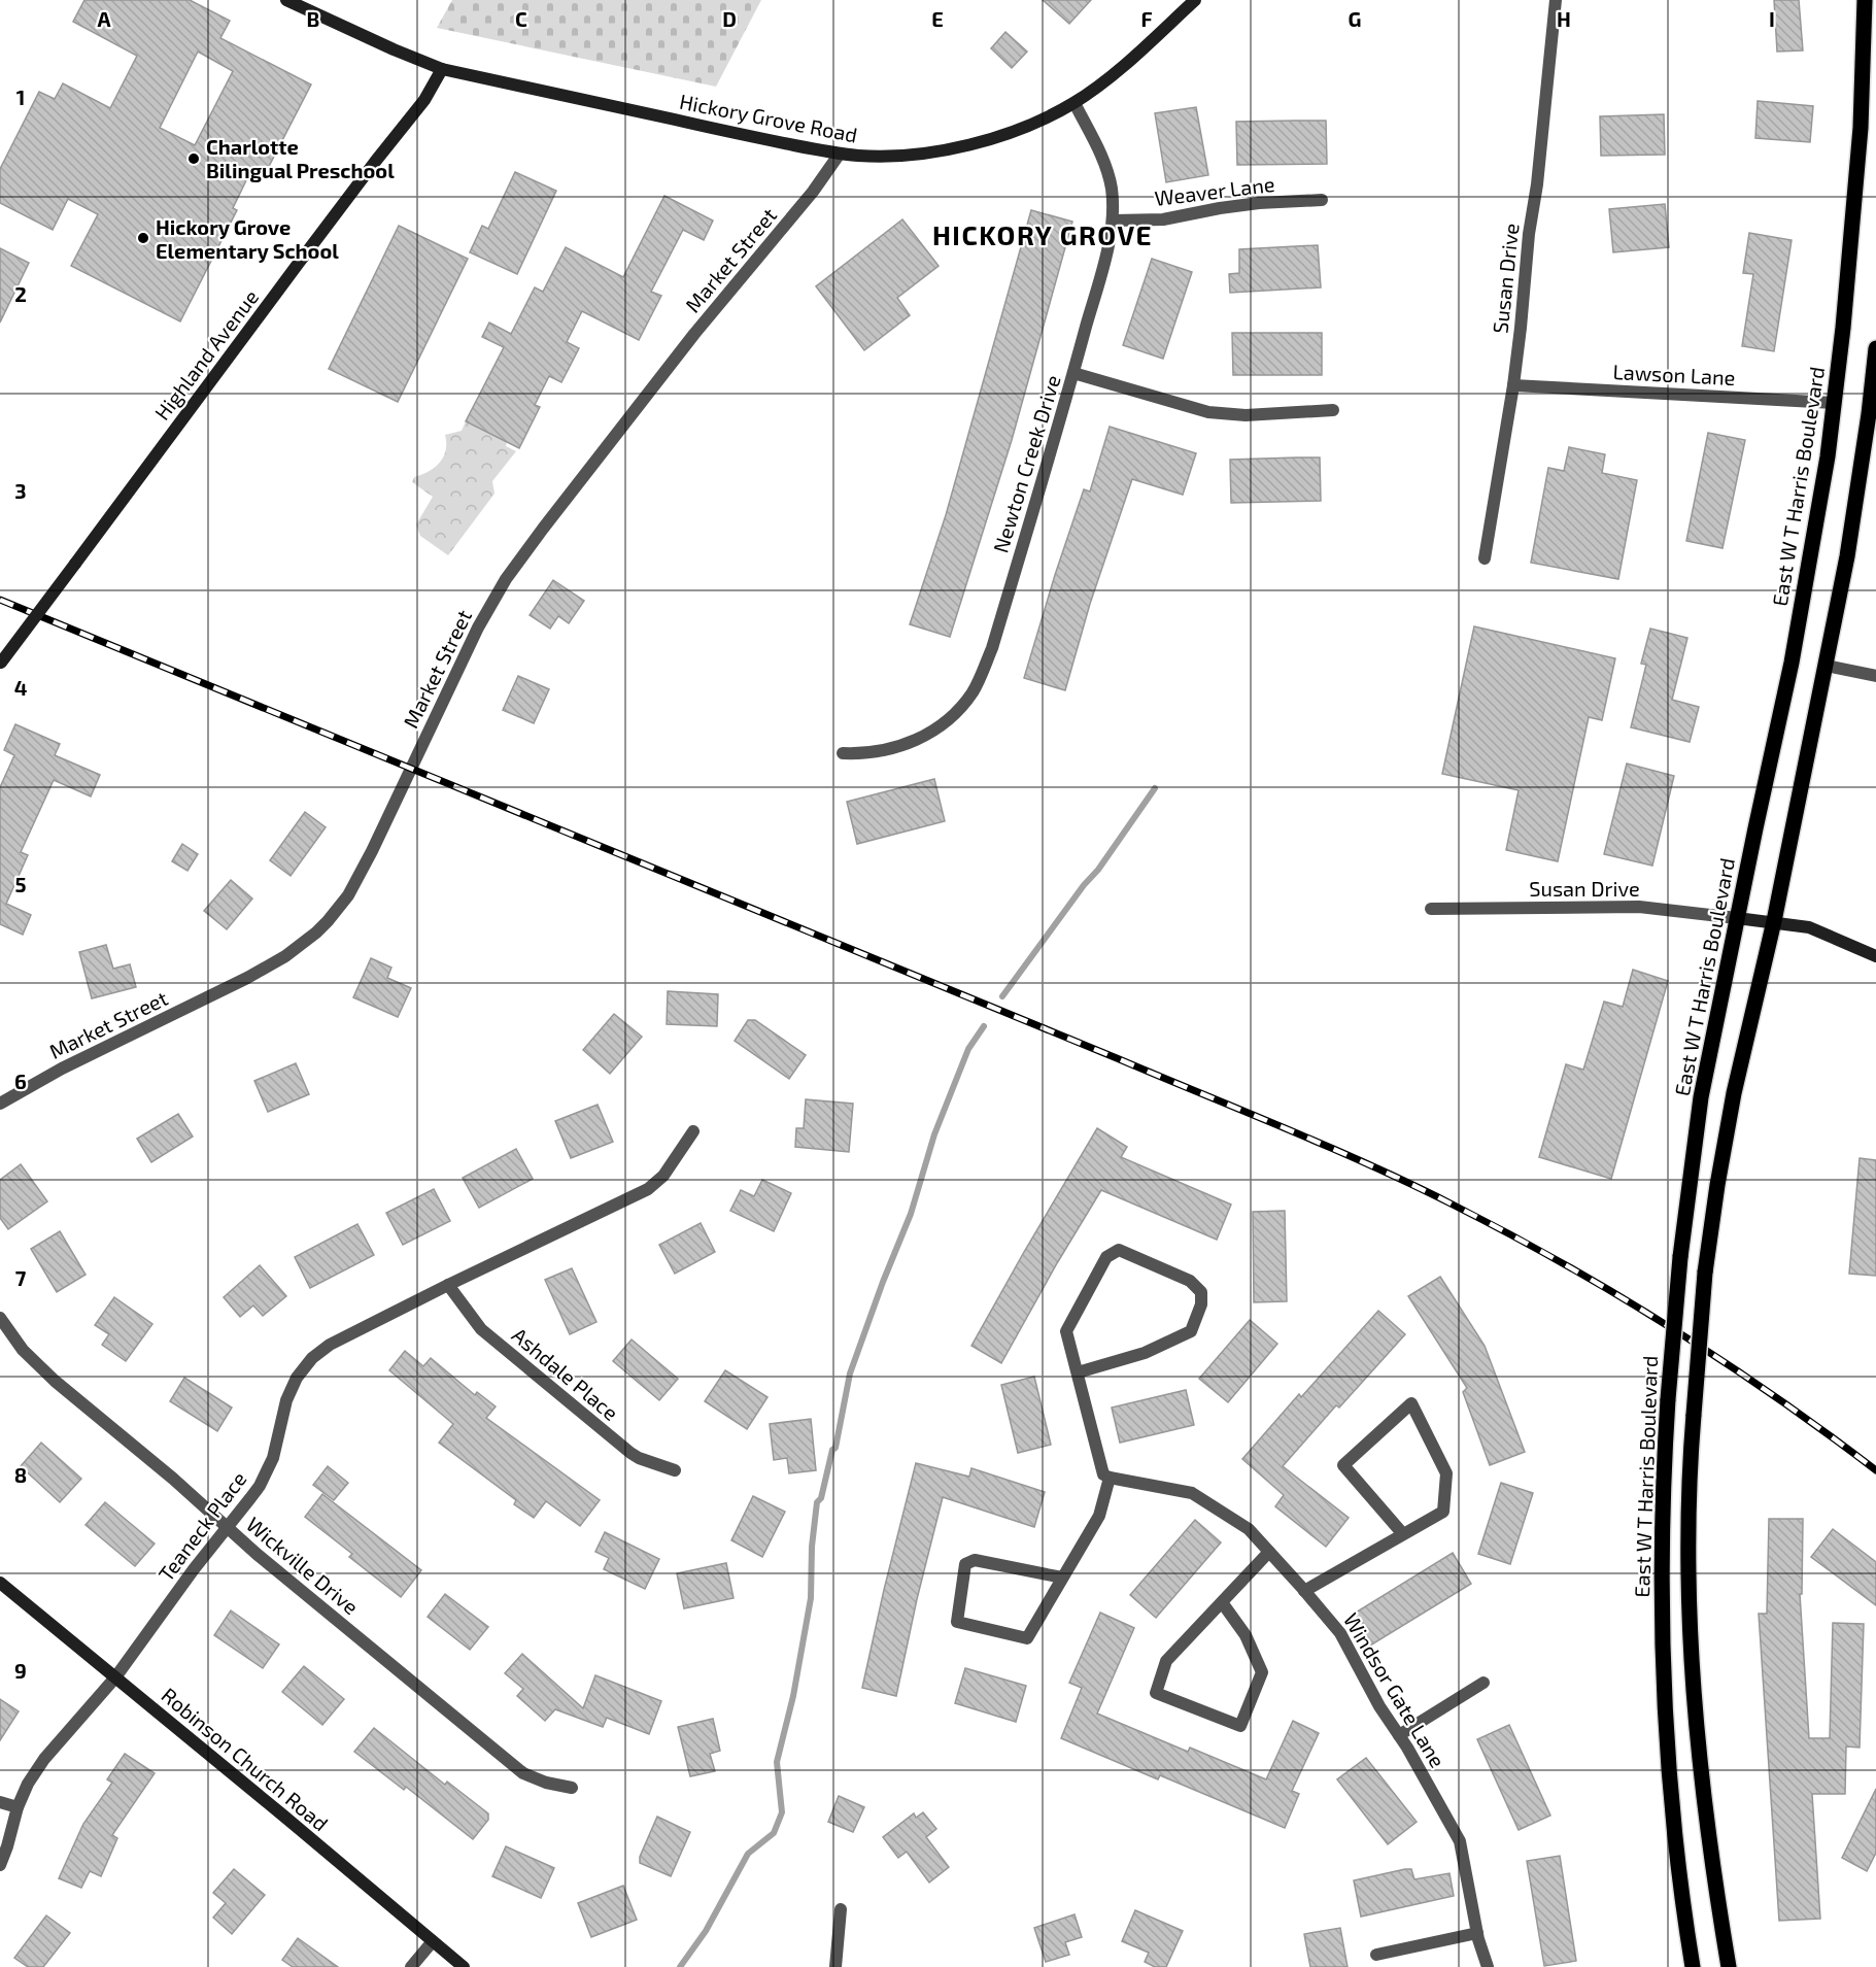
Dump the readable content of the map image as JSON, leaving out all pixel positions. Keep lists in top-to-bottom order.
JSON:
{
  "streets": {
    "main road": ["East W T Harris Boulevard"],
    "street": [
      "Hickory Grove Road",
      "Weaver Lane",
      "Market Street",
      "Susan Drive",
      "Highland Avenue",
      "Lawson Lane",
      "Newton Creek Drive",
      "Ashdale Place",
      "Teaneck Place",
      "Wickville Drive",
      "Windsor Gate Lane",
      "Robinson Church Road"
    ]
  },
  "crossings": [
    ["Hickory Grove Road", "Market Street"],
    ["Hickory Grove Road", "Highland Avenue"],
    ["Hickory Grove Road", "Newton Creek Drive"],
    ["Weaver Lane", "Newton Creek Drive"],
    ["Susan Drive", "Lawson Lane"],
    ["Susan Drive", "East W T Harris Boulevard"],
    ["Lawson Lane", "East W T Harris Boulevard"],
    ["Ashdale Place", "Teaneck Place"],
    ["Teaneck Place", "Wickville Drive"],
    ["Teaneck Place", "Robinson Church Road"]
  ],
  "districts": ["HICKORY GROVE"],
  "places": ["Charlotte Bilingual Preschool", "Hickory Grove Elementary School"],
  "grid": {
    "columns": [
      "A",
      "B",
      "C",
      "D",
      "E",
      "F",
      "G",
      "H",
      "I"
    ],
    "rows": [
      "1",
      "2",
      "3",
      "4",
      "5",
      "6",
      "7",
      "8",
      "9"
    ]
  }
}
